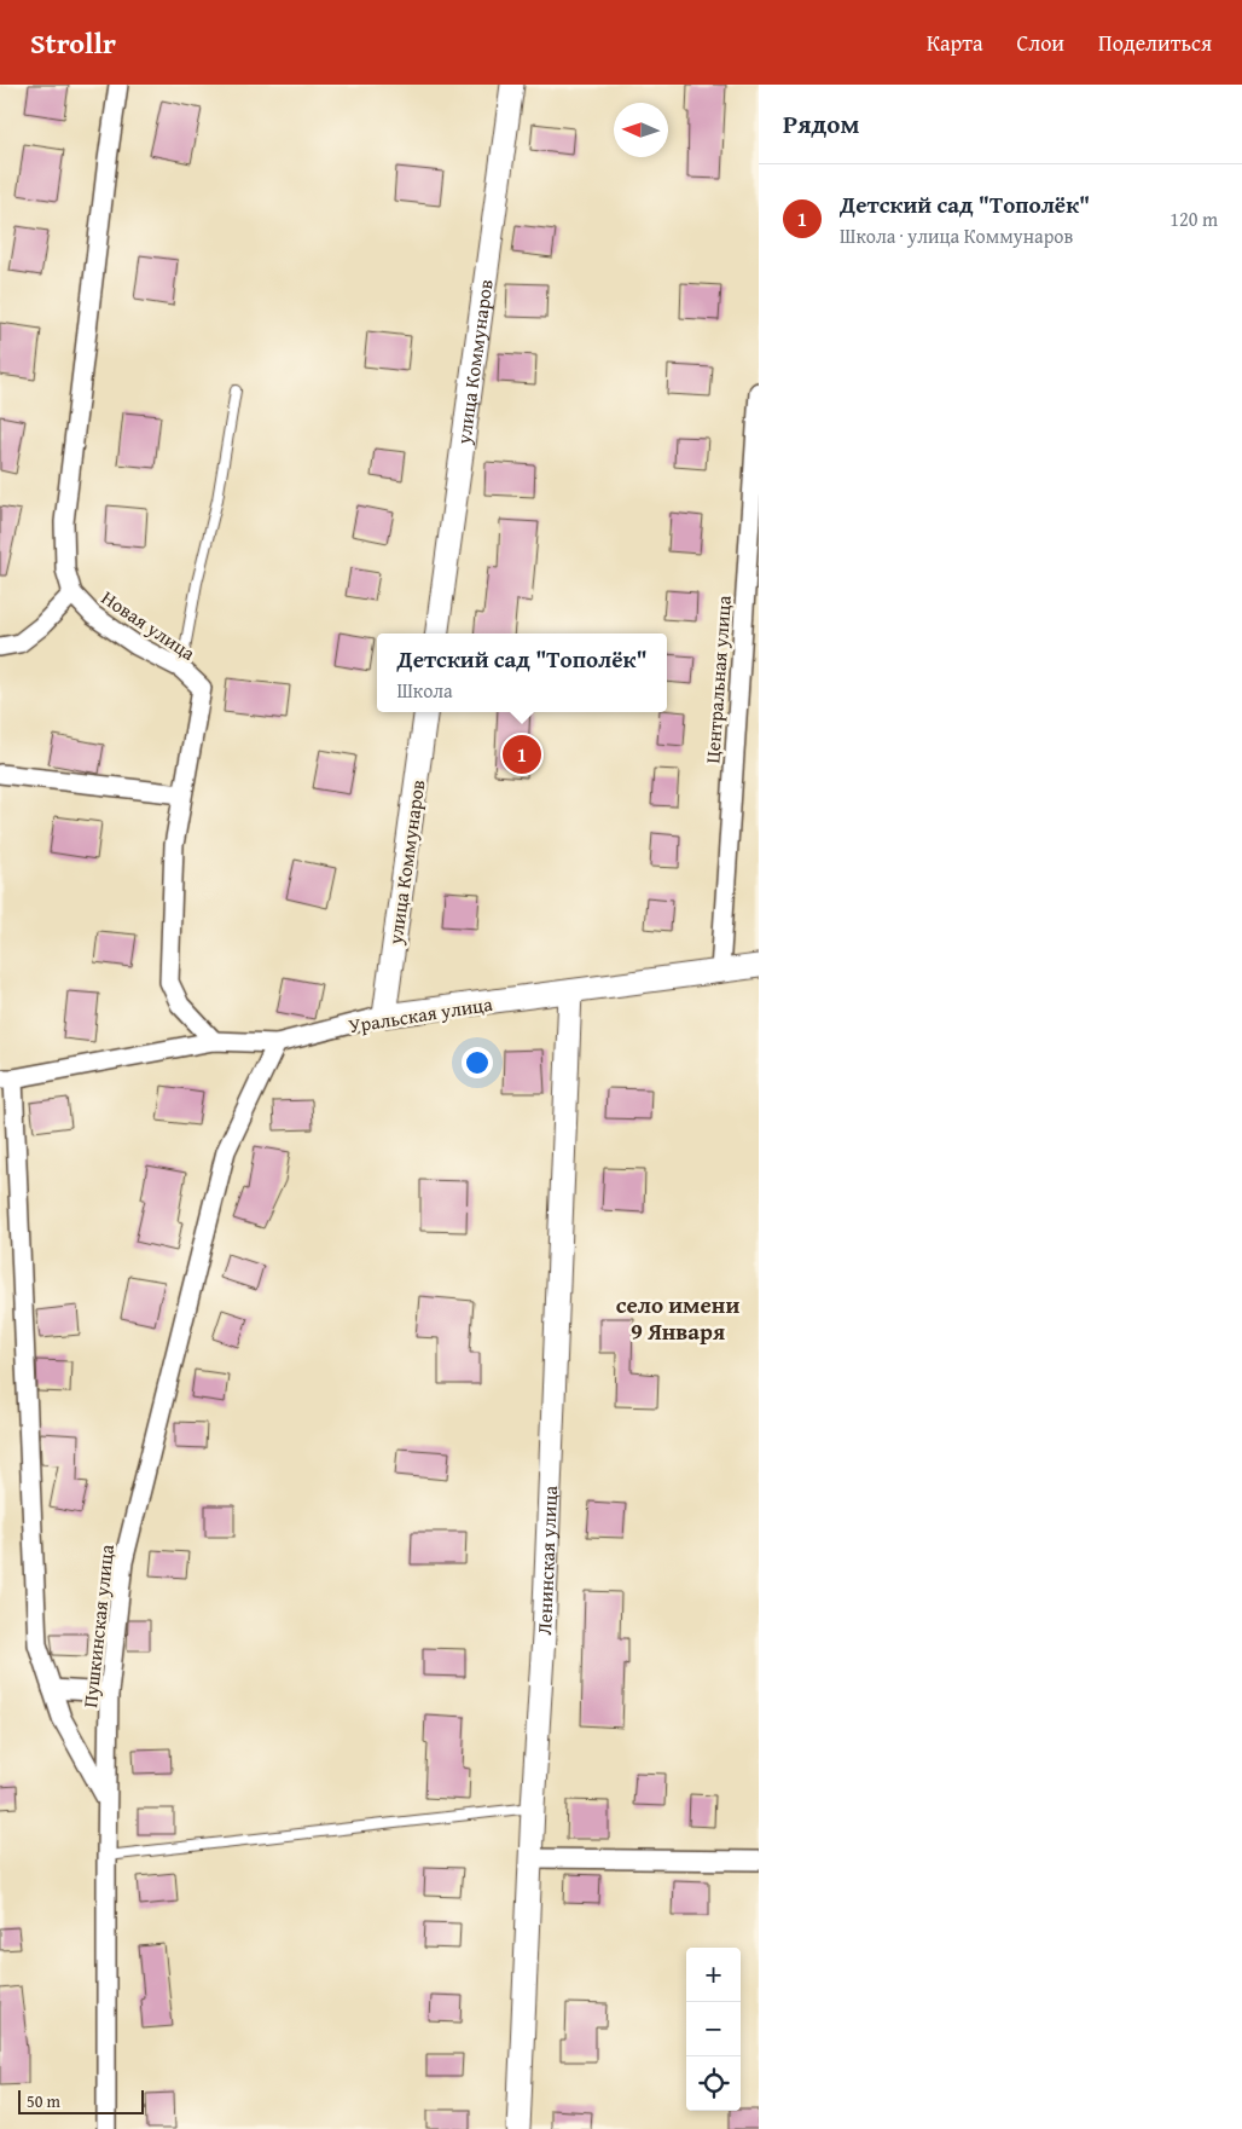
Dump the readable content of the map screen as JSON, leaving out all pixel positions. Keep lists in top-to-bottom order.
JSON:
{
  "streets": {
    "street": [
      "улица Коммунаров",
      "Новая улица",
      "Центральная улица",
      "Уральская улица",
      "Ленинская улица",
      "Пушкинская улица"
    ]
  },
  "crossings": [
    ["улица Коммунаров", "Уральская улица"],
    ["Новая улица", "Уральская улица"],
    ["Центральная улица", "Уральская улица"],
    ["Уральская улица", "Ленинская улица"],
    ["Уральская улица", "Пушкинская улица"]
  ],
  "districts": ["село имени 9 Января"],
  "scale_bar": "50 m",
  "north": "left",
  "page": {
    "header": "Strollr",
    "nav": ["Карта", "Слои", "Поделиться"],
    "heading": "Рядом",
    "list": [
      {
        "mark": "1",
        "name": "Детский сад \"Тополёк\"",
        "note": "Школа · улица Коммунаров",
        "value": "120 m"
      }
    ],
    "popup": ["Детский сад \"Тополёк\"", "Школа"],
    "pins": "1",
    "map_buttons": ["+", "−"],
    "scale": "50 m"
  }
}
